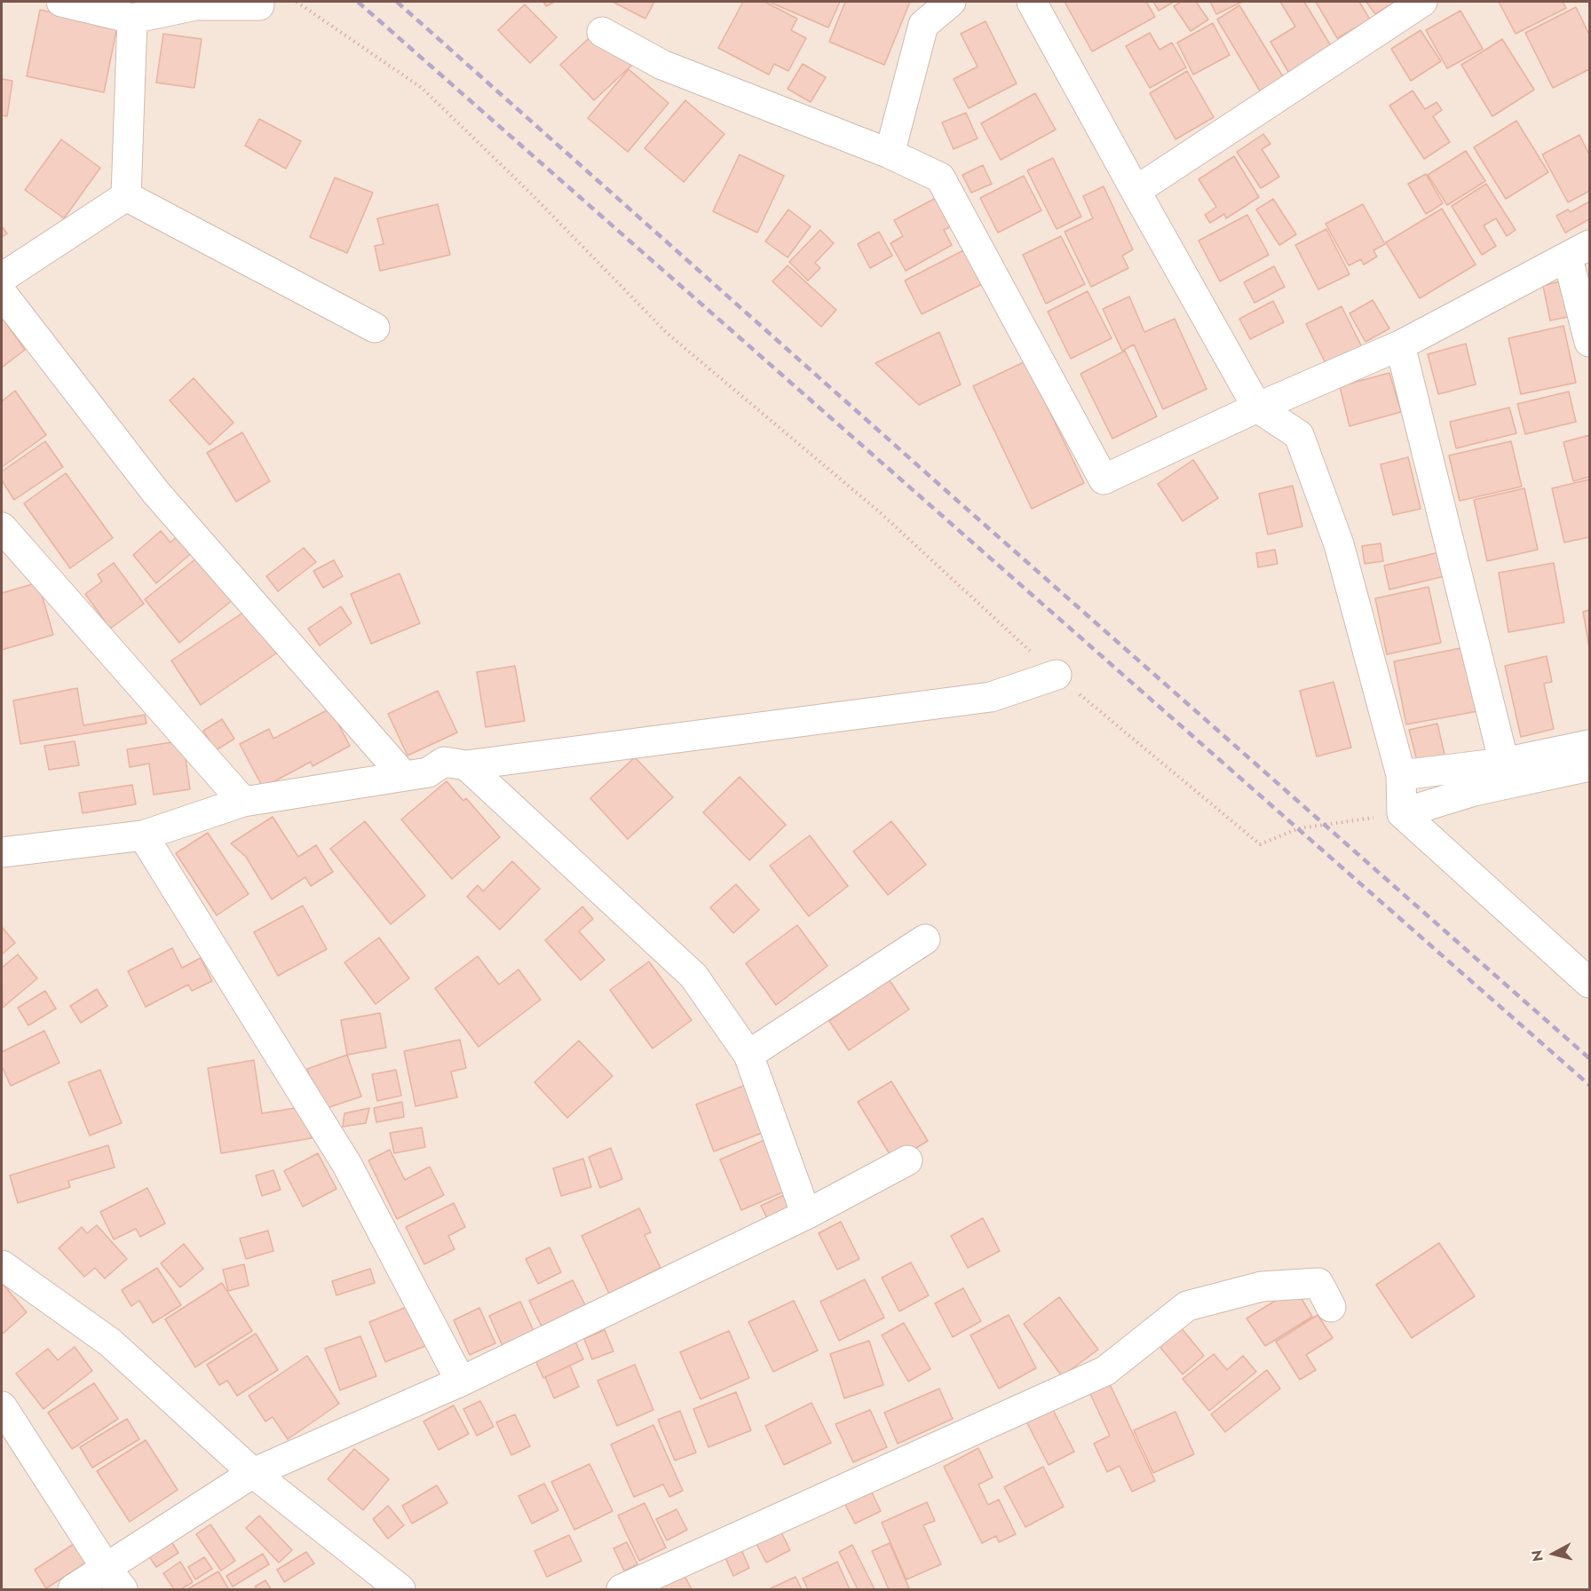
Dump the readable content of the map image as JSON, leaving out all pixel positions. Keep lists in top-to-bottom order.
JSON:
{
  "north": "left"
}
